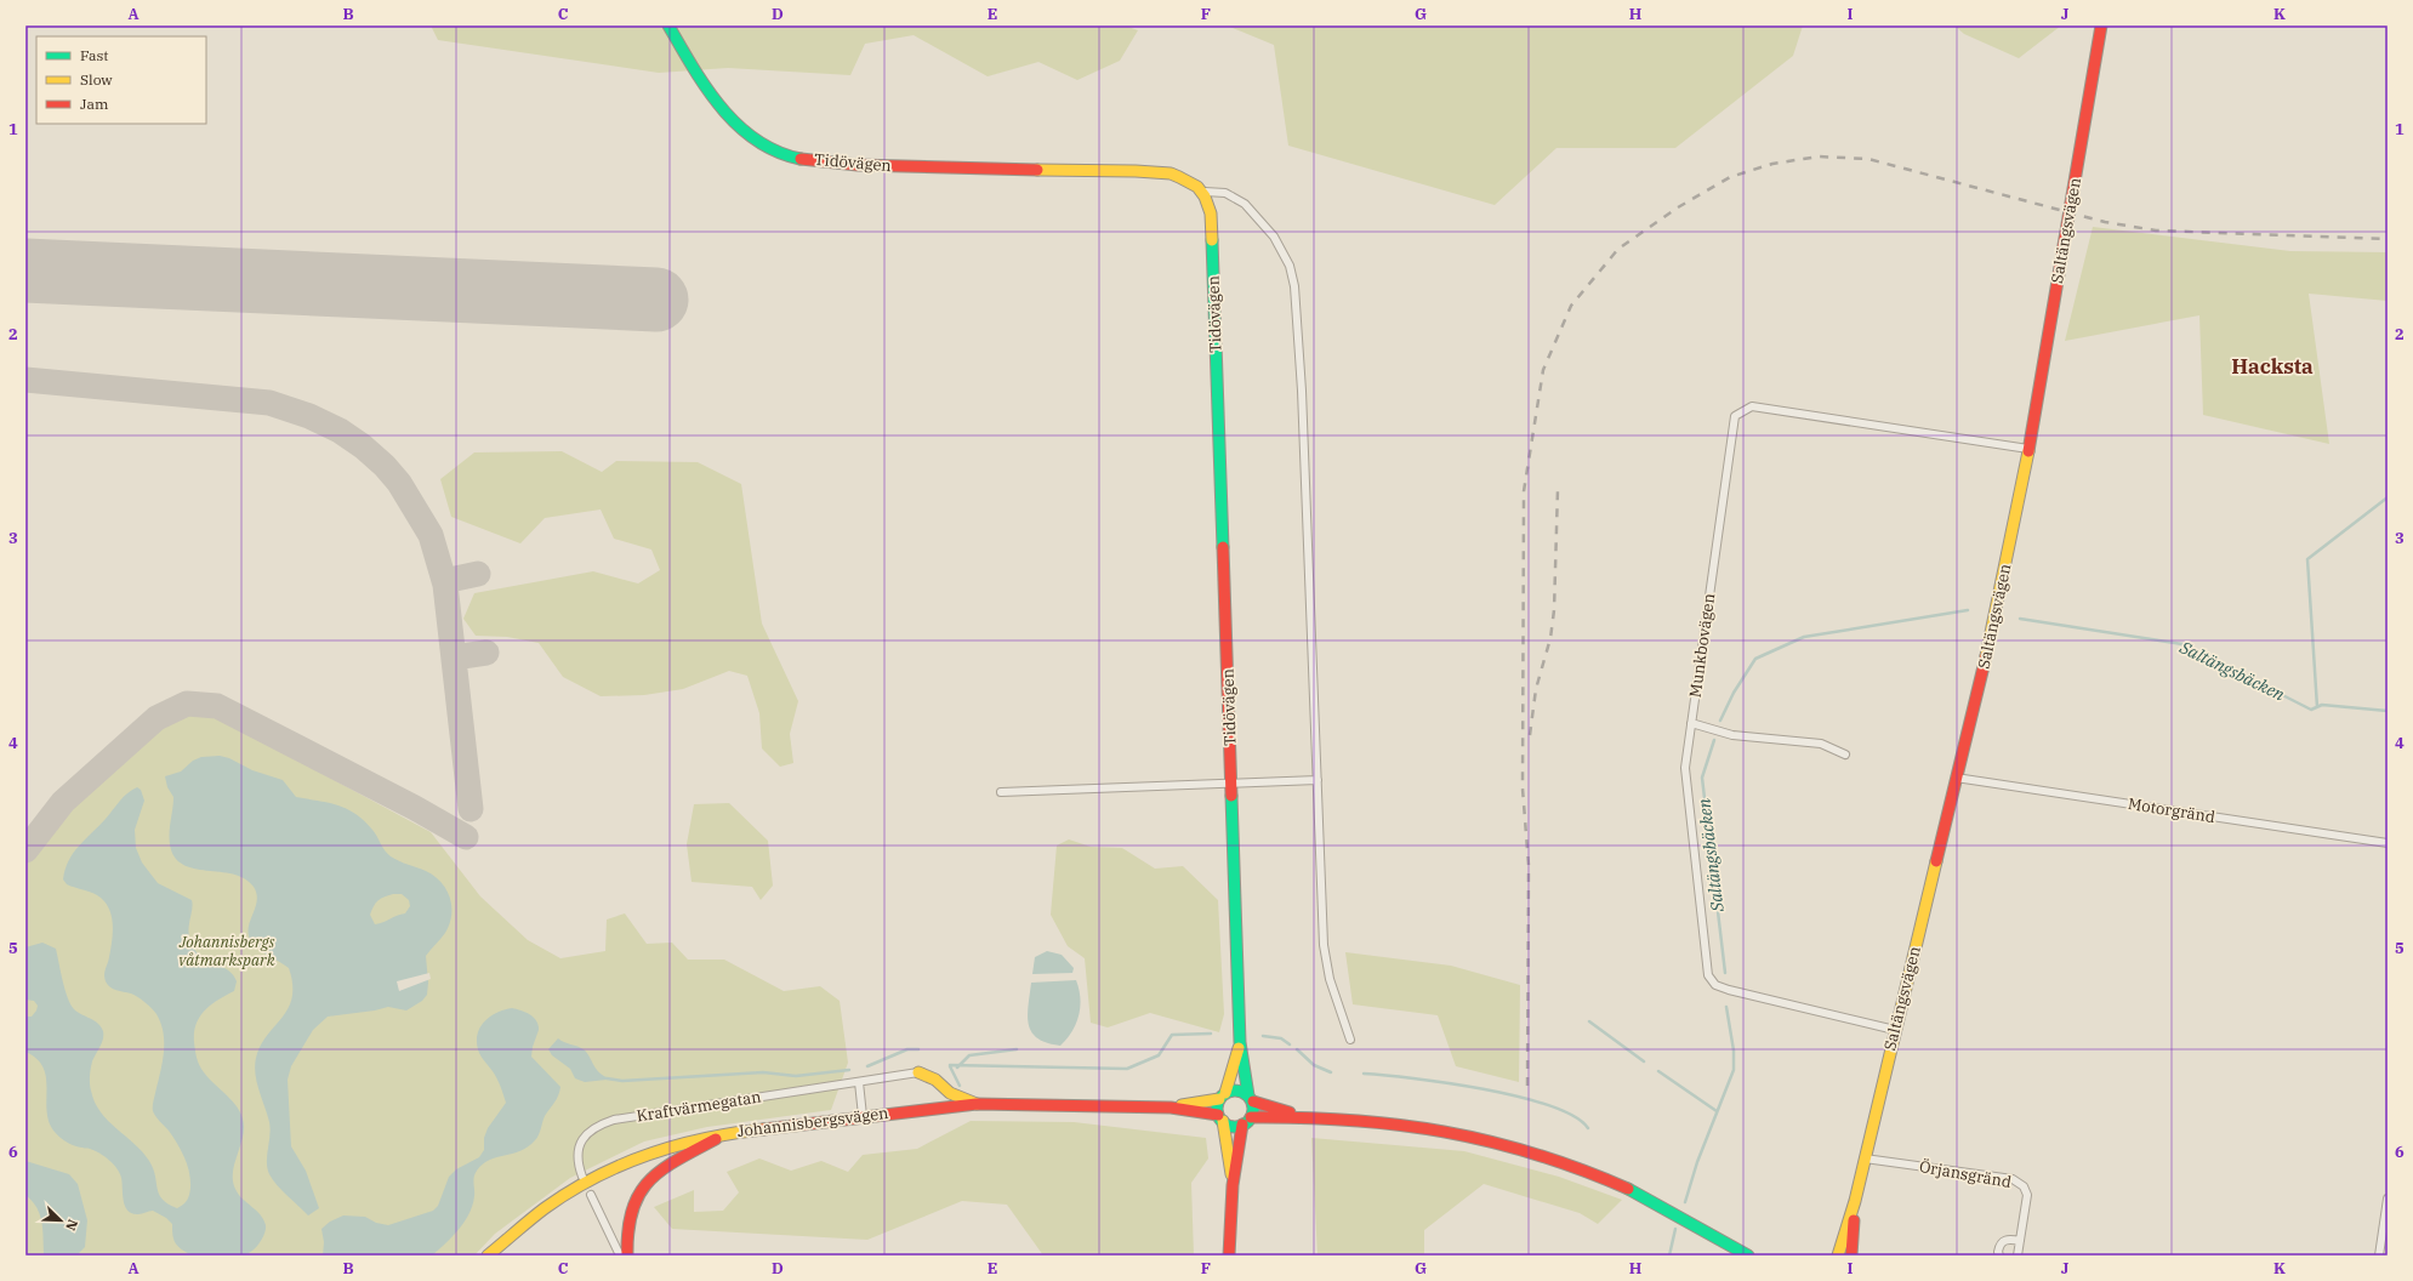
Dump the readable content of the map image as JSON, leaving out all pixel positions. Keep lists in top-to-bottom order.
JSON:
{
  "streets": {
    "street": [
      "Tidövägen",
      "Saltängsvägen",
      "Munkbovägen",
      "Motorgränd",
      "Kraftvärmegatan",
      "Johannisbergsvägen",
      "Örjansgränd"
    ]
  },
  "crossings": [
    ["Tidövägen", "Johannisbergsvägen"],
    ["Saltängsvägen", "Munkbovägen"],
    ["Saltängsvägen", "Motorgränd"],
    ["Saltängsvägen", "Örjansgränd"]
  ],
  "districts": ["Hacksta"],
  "water": ["Saltängsbäcken"],
  "parks": ["Johannisbergs våtmarkspark"],
  "legend": ["Fast", "Slow", "Jam"],
  "north": "bottom right",
  "grid": {
    "columns": [
      "A",
      "B",
      "C",
      "D",
      "E",
      "F",
      "G",
      "H",
      "I",
      "J",
      "K"
    ],
    "rows": [
      "1",
      "2",
      "3",
      "4",
      "5",
      "6"
    ]
  }
}
